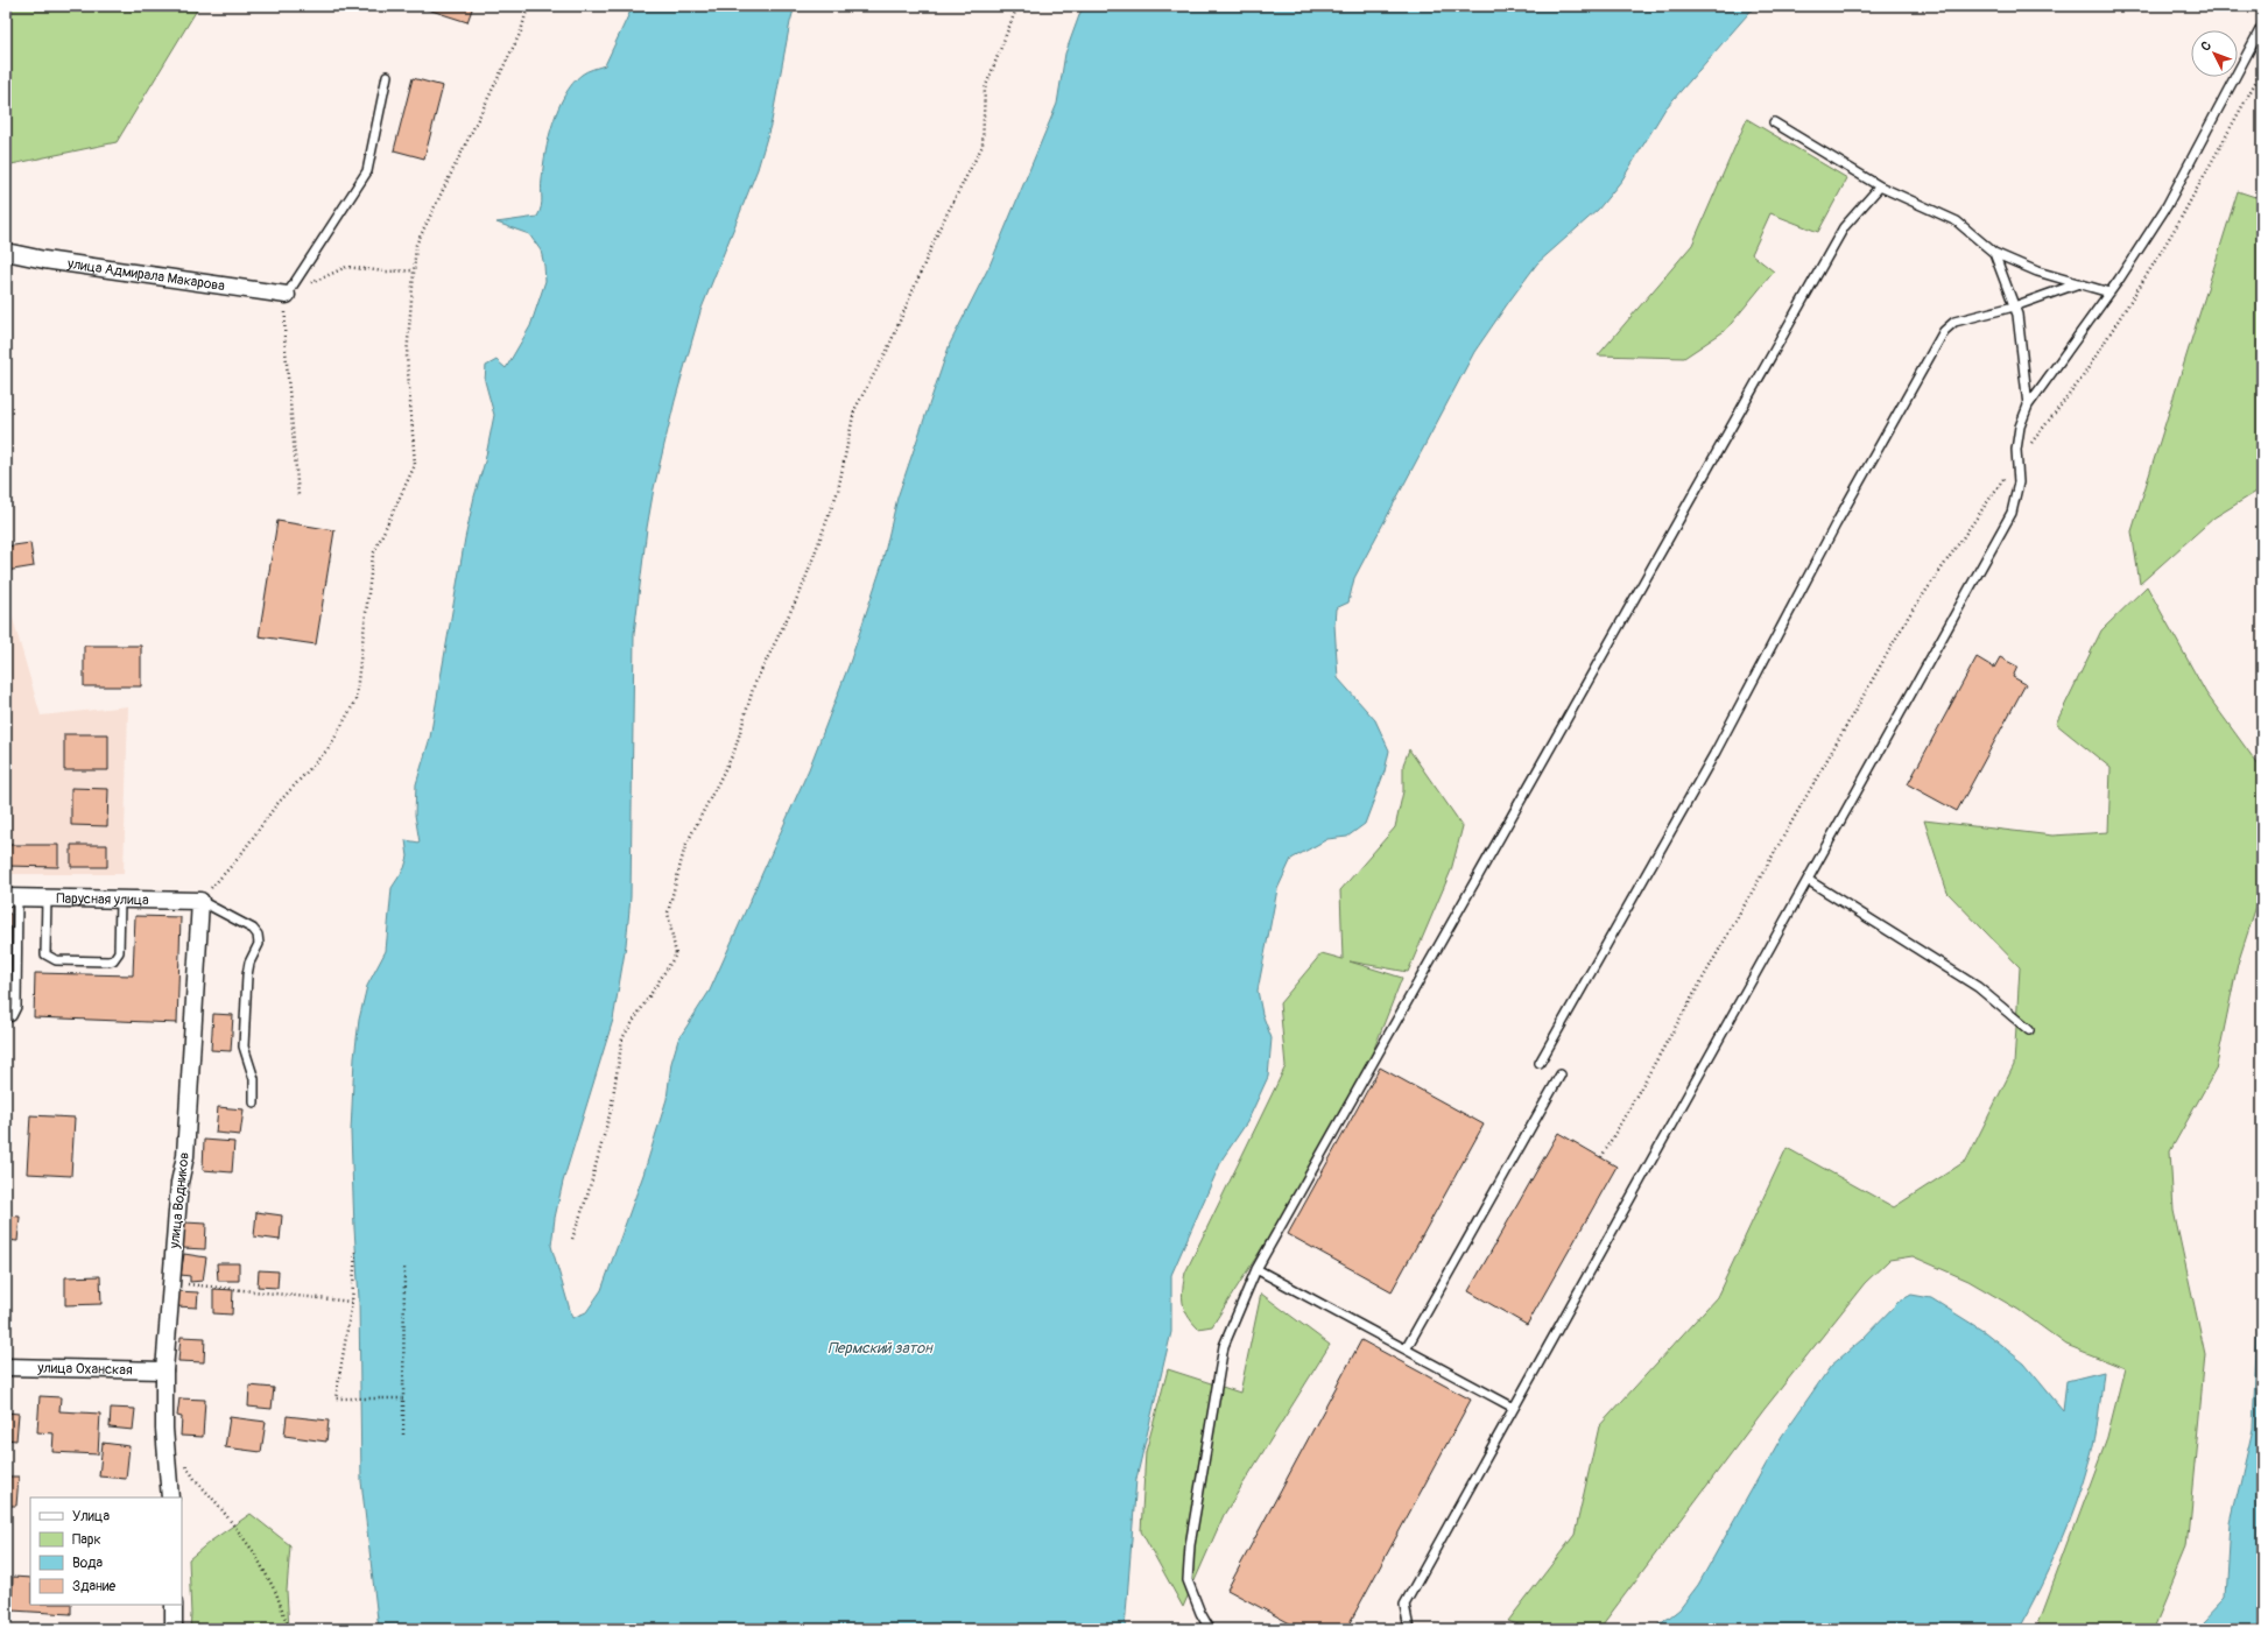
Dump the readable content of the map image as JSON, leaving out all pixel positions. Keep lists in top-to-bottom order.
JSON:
{
  "streets": {
    "street": [
      "улица Адмирала Макарова",
      "Парусная улица",
      "улица Водников",
      "улица Оханская"
    ]
  },
  "crossings": [
    ["Парусная улица", "улица Водников"],
    ["улица Водников", "улица Оханская"]
  ],
  "water": ["Пермский затон"],
  "legend": [
    "Улица",
    "Парк",
    "Вода",
    "Здание"
  ],
  "north": "top left"
}
